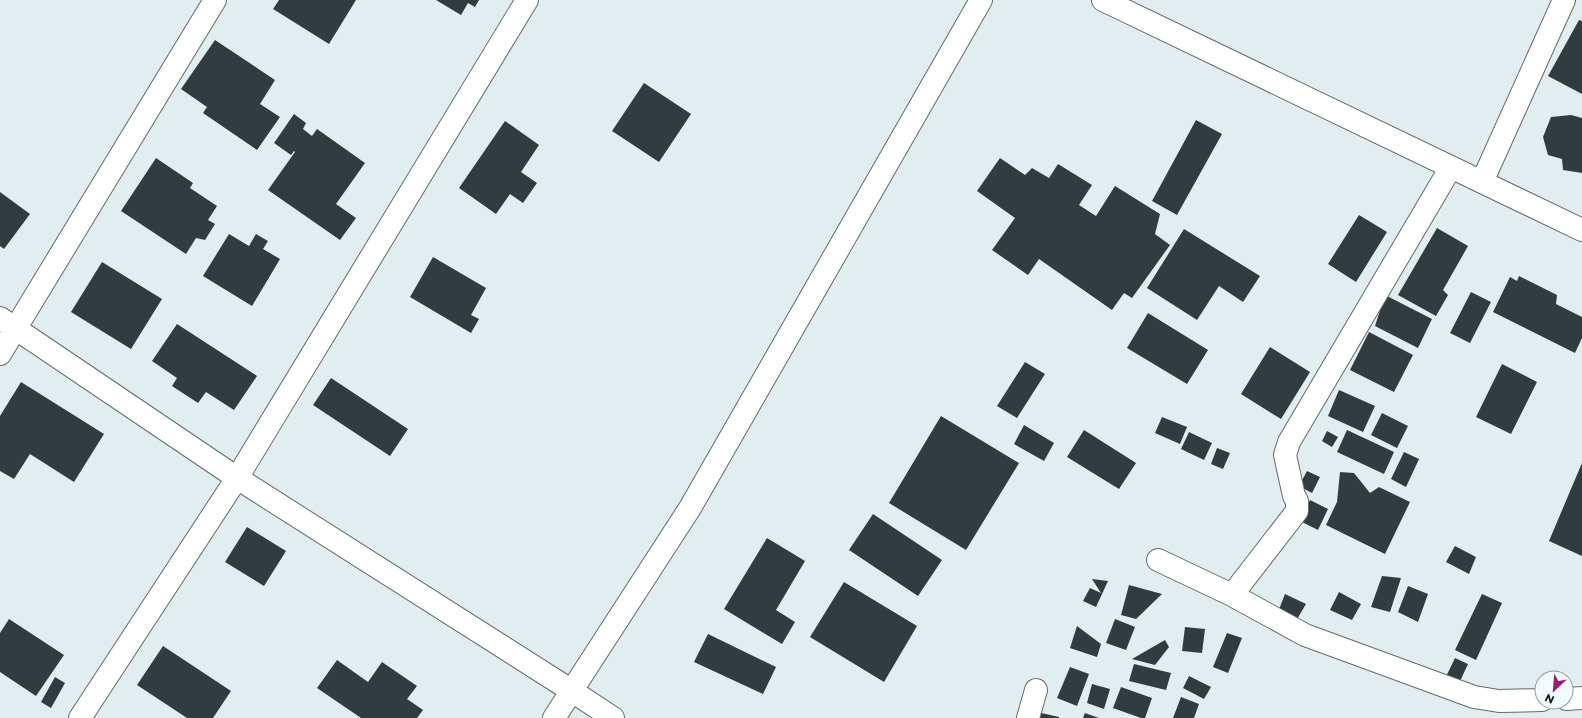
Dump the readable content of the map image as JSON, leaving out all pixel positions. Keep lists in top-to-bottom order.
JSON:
{
  "north": "bottom left"
}
